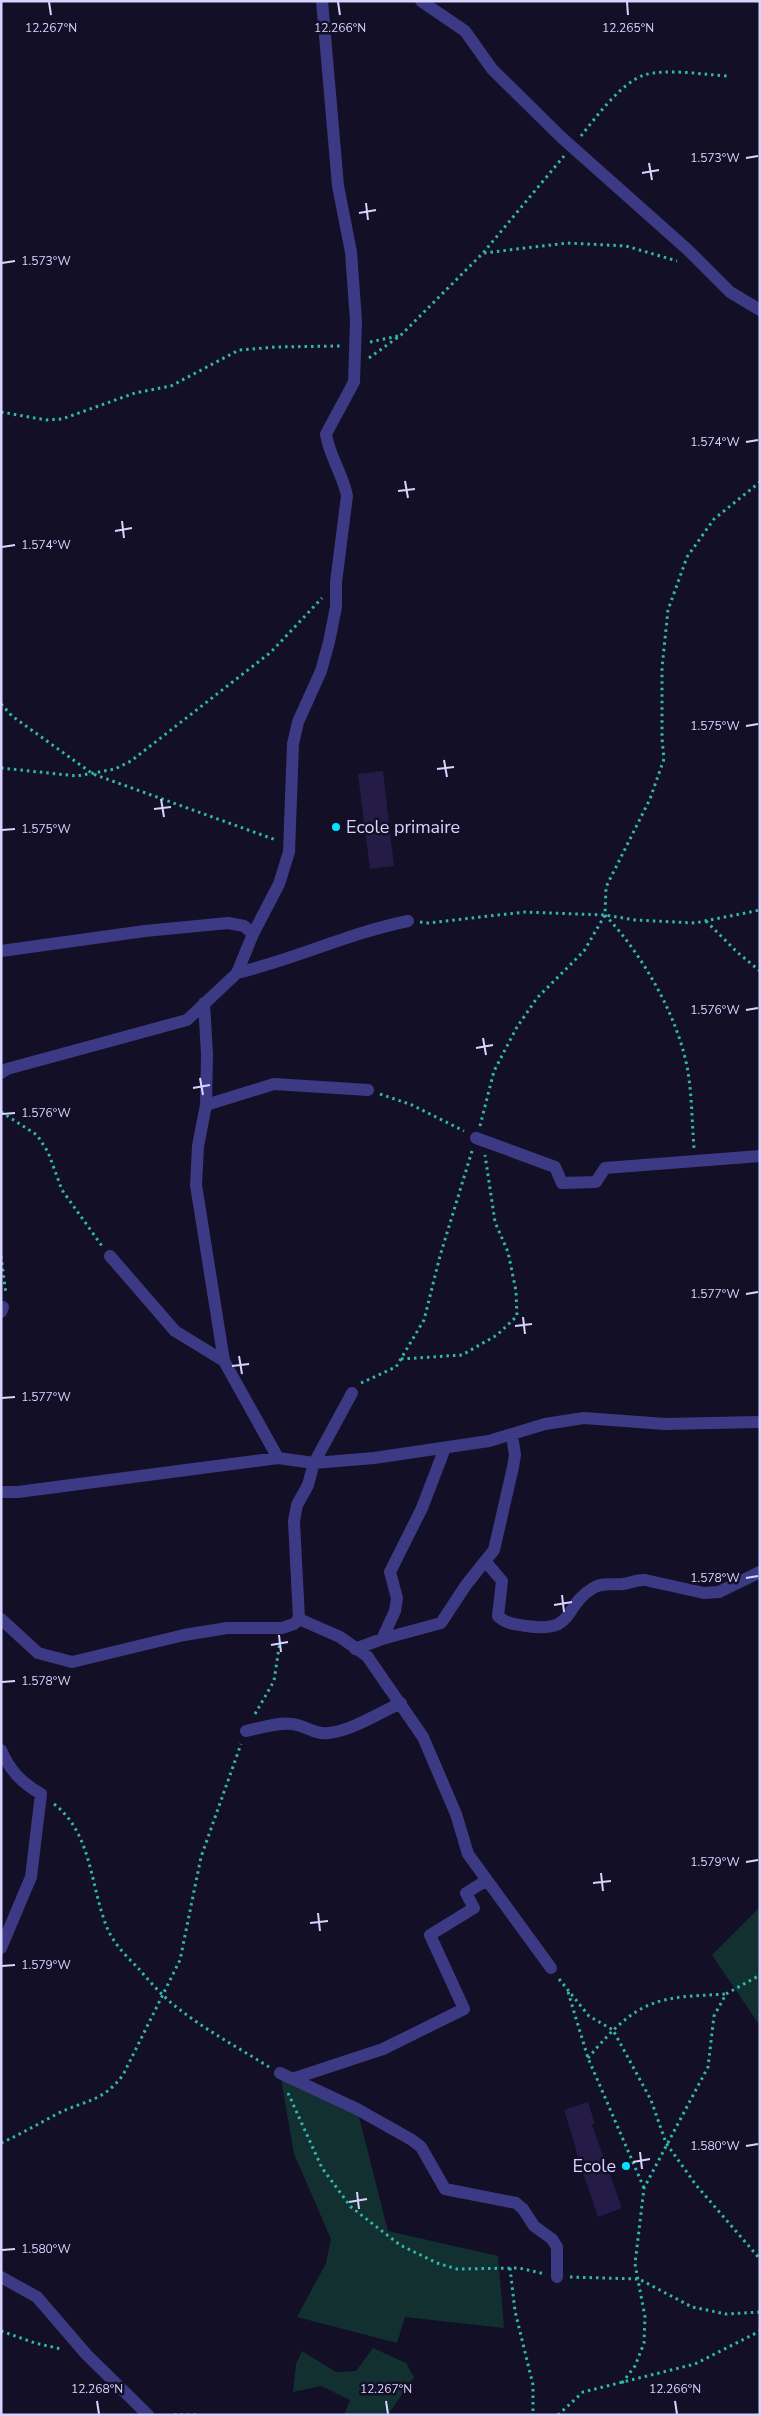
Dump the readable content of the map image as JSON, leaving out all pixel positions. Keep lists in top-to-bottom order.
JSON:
{
  "places": ["Ecole primaire", "Ecole"],
  "coordinates": [
    "12.267°N",
    "12.266°N",
    "12.265°N",
    "1.573°W",
    "1.574°W",
    "1.575°W",
    "1.576°W",
    "1.577°W",
    "1.578°W",
    "1.579°W",
    "1.580°W",
    "12.268°N"
  ]
}
